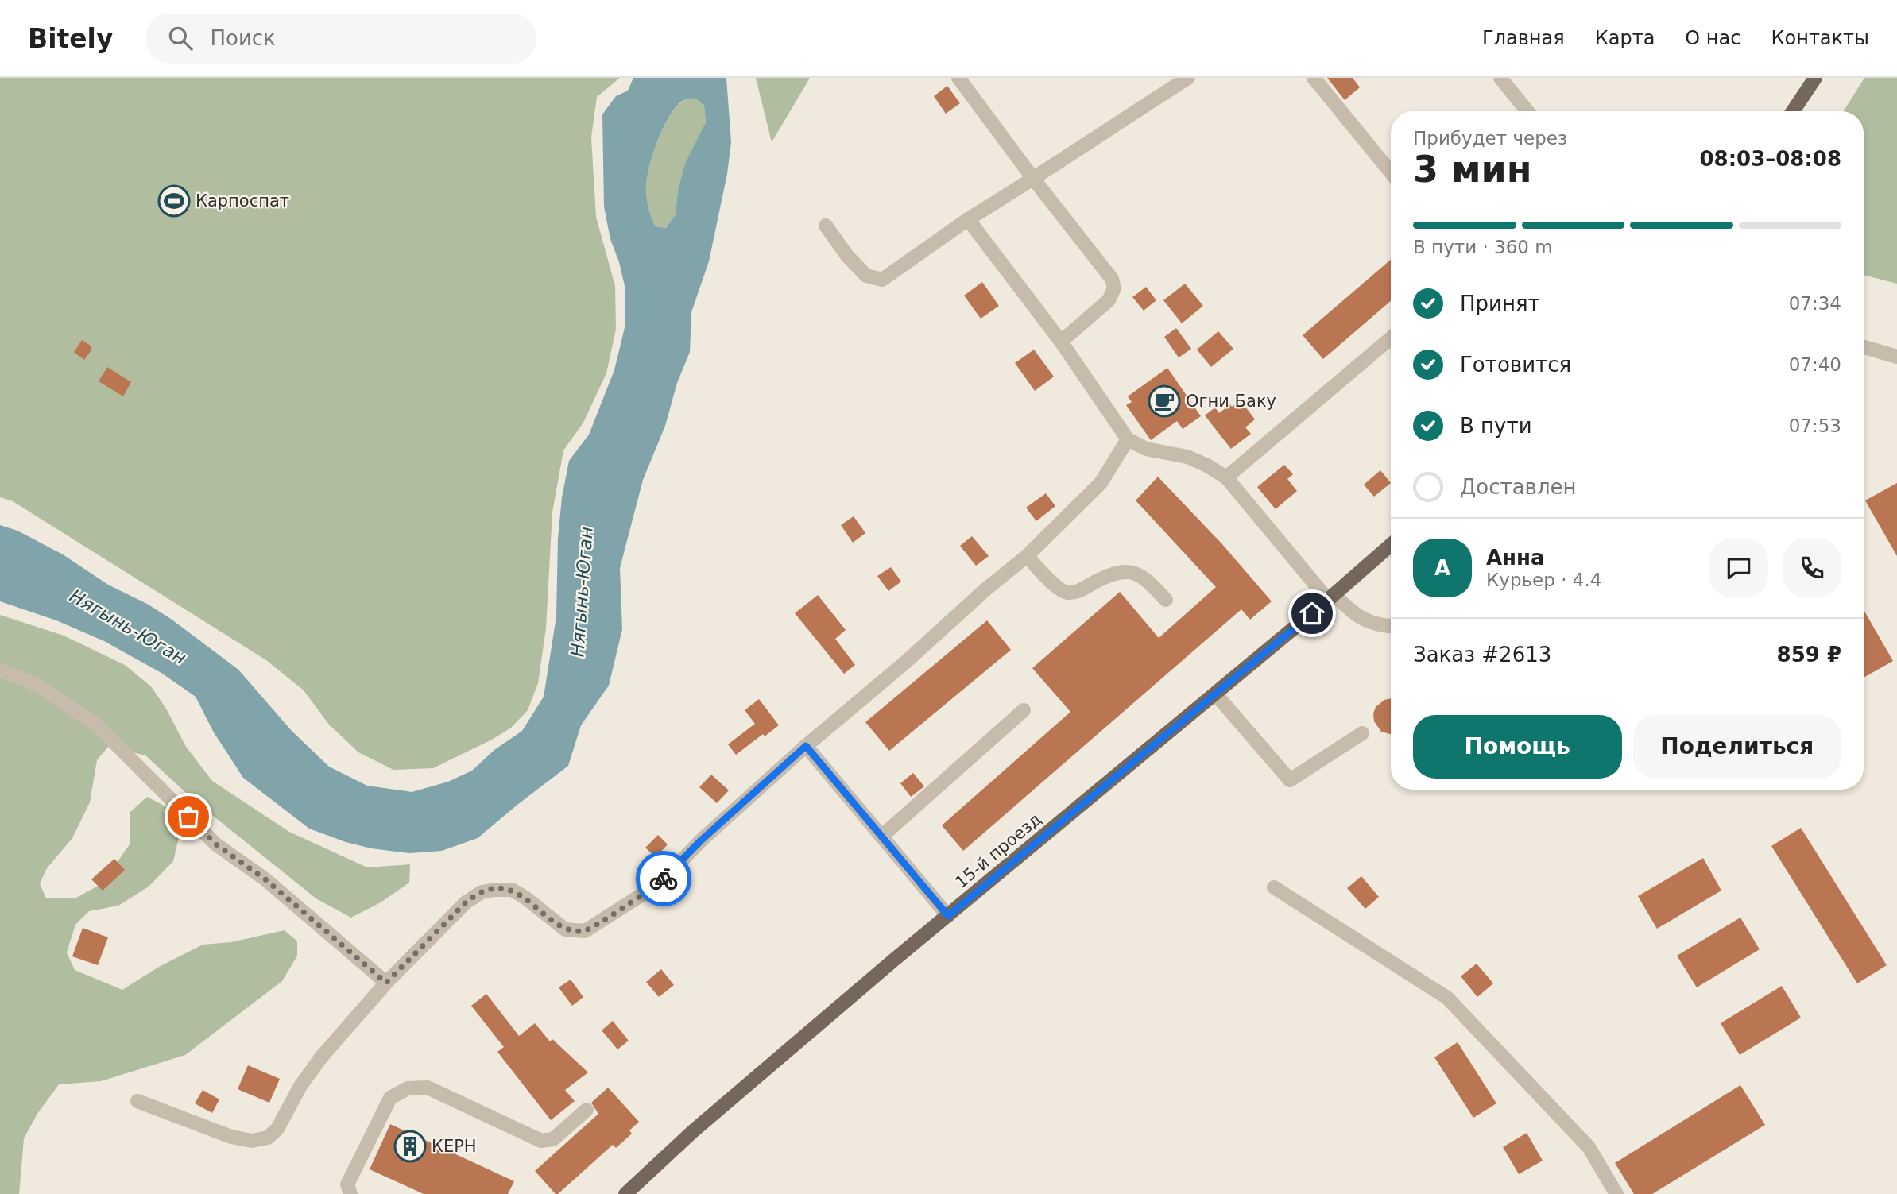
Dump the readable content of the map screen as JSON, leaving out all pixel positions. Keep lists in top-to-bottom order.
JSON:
{
  "streets": {
    "main road": ["15-й проезд"]
  },
  "water": ["Нягынь-Юган"],
  "places": {
    "sports": ["Карпоспат"],
    "cafe": ["Огни Баку"],
    "building": ["КЕРН"]
  },
  "page": {
    "header": "Bitely",
    "search": "Поиск",
    "nav": [
      "Главная",
      "Карта",
      "О нас",
      "Контакты"
    ],
    "heading": ["3 мин", "Прибудет через", "08:03–08:08"],
    "panel": [
      "Анна",
      "Курьер · 4.4",
      "Заказ #2613",
      "859 ₽"
    ],
    "bar": "В пути · 360 m",
    "list": [
      ["Принят", "07:34"],
      ["Готовится", "07:40"],
      ["В пути", "07:53"],
      "Доставлен"
    ],
    "round": "А",
    "buttons": ["Помощь", "Поделиться"]
  }
}
